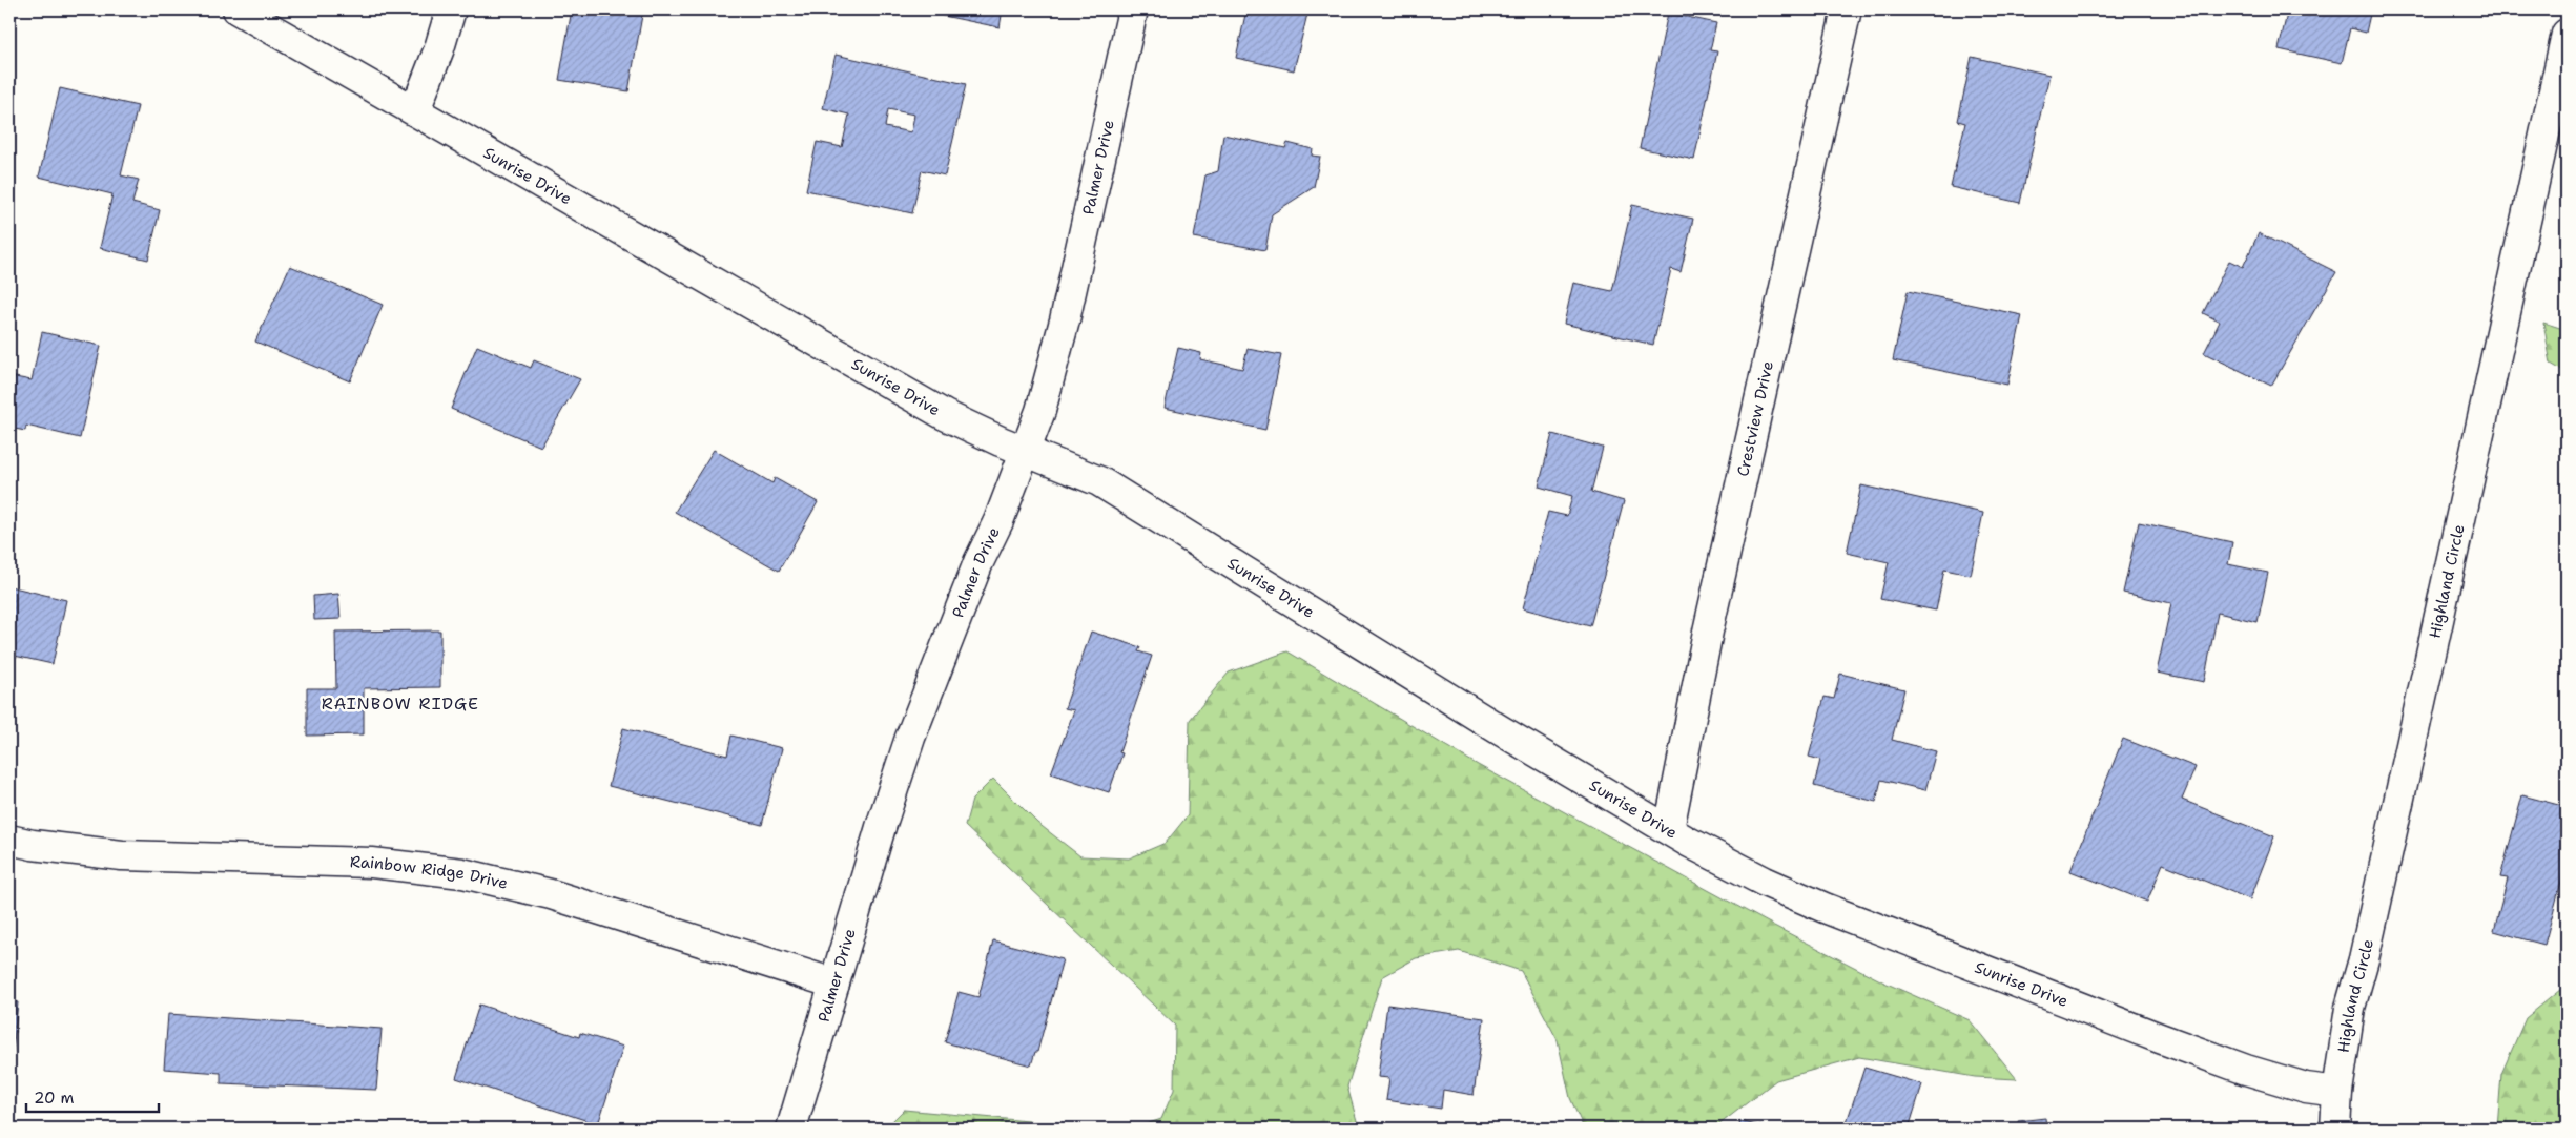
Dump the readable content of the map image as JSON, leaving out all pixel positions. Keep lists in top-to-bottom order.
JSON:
{
  "streets": {
    "street": [
      "Palmer Drive",
      "Sunrise Drive",
      "Crestview Drive",
      "Highland Circle",
      "Rainbow Ridge Drive"
    ]
  },
  "crossings": [
    ["Palmer Drive", "Sunrise Drive"],
    ["Palmer Drive", "Rainbow Ridge Drive"],
    ["Sunrise Drive", "Crestview Drive"],
    ["Sunrise Drive", "Highland Circle"]
  ],
  "districts": ["RAINBOW RIDGE"],
  "scale_bar": "20 m"
}
